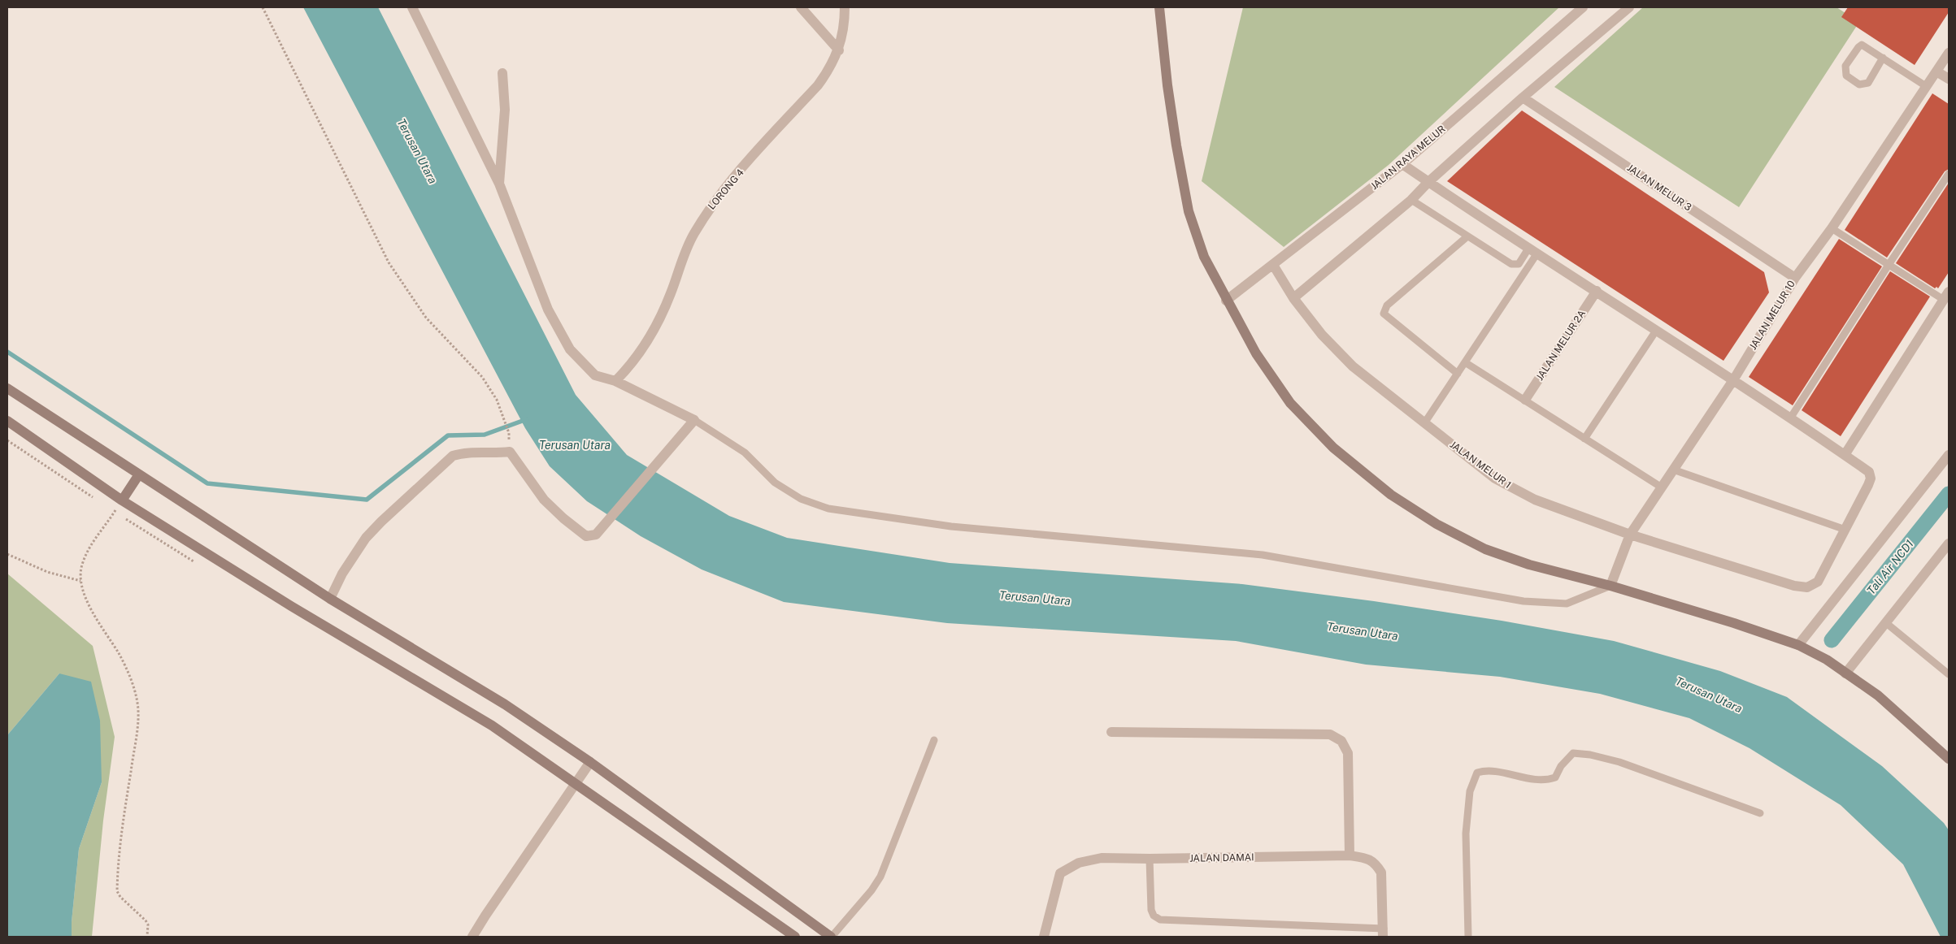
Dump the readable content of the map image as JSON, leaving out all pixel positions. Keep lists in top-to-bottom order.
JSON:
{
  "streets": {
    "street": [
      "JALAN RAYA MELUR",
      "JALAN MELUR 3",
      "LORONG 4",
      "JALAN MELUR 10",
      "JALAN MELUR 2A",
      "JALAN MELUR 1",
      "JALAN DAMAI"
    ]
  },
  "crossings": [
    ["JALAN RAYA MELUR", "JALAN MELUR 1"],
    ["JALAN MELUR 3", "JALAN MELUR 10"],
    ["JALAN MELUR 10", "JALAN MELUR 1"]
  ],
  "water": ["Terusan Utara", "Tali Air NCD1"]
}
